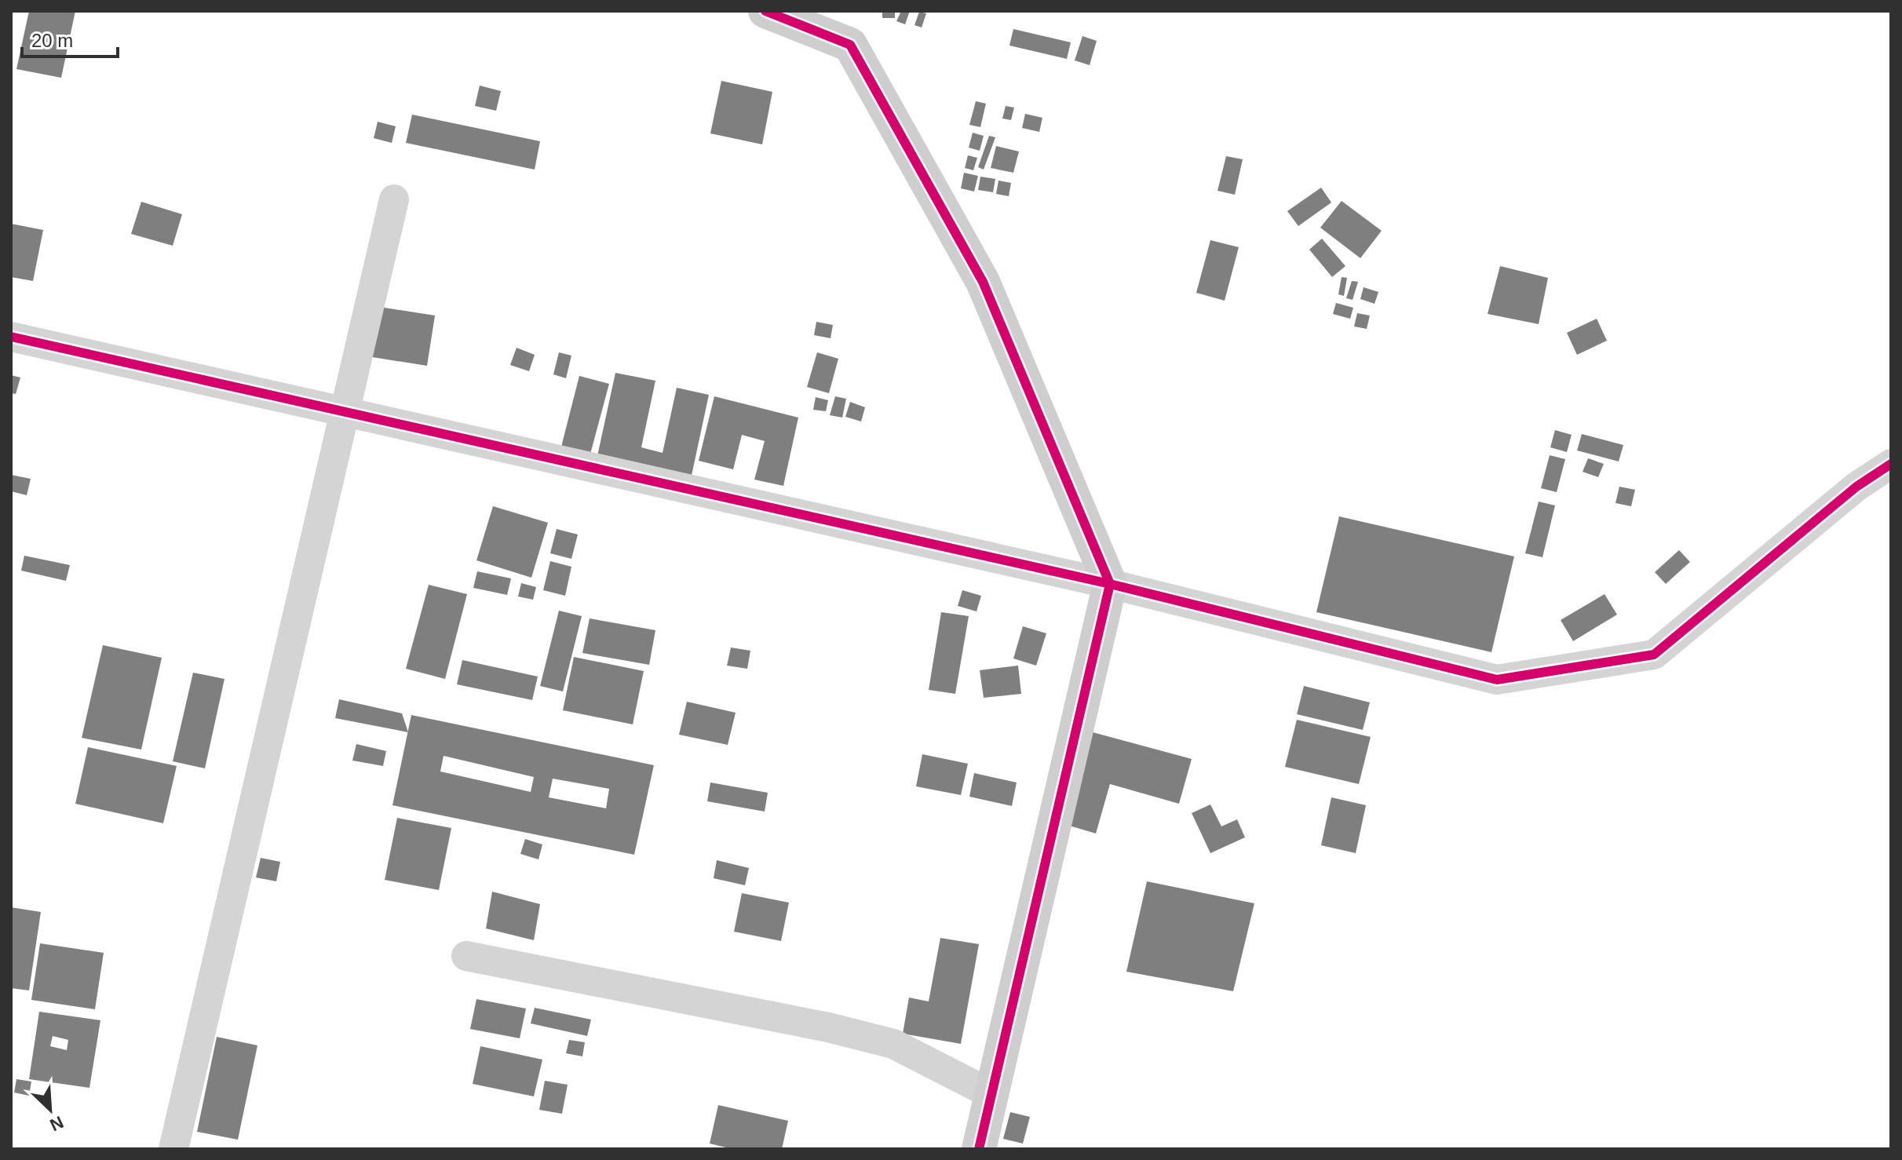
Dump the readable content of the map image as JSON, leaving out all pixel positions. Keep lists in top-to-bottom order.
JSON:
{
  "scale_bar": "20 m",
  "north": "bottom right"
}
